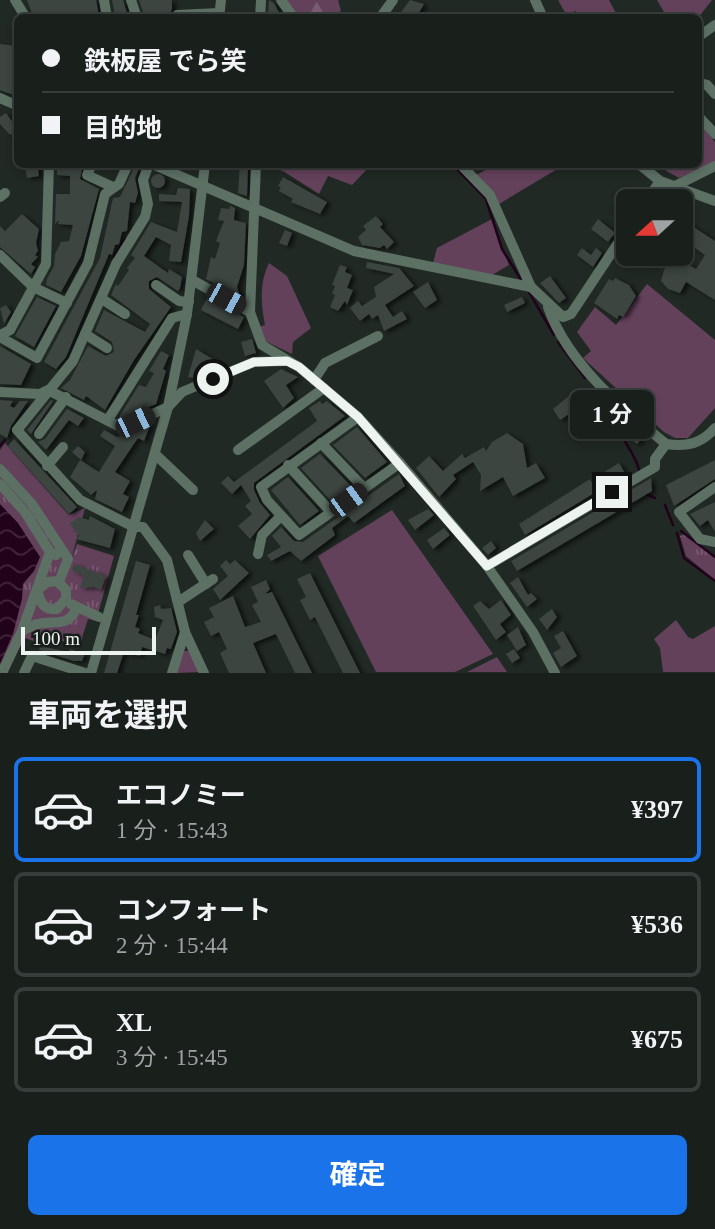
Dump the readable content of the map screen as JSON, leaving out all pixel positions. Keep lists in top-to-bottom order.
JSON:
{
  "scale_bar": "100 m",
  "north": "left",
  "page": {
    "banner": ["鉄板屋 でら笑", "目的地"],
    "bubble": "1 分",
    "scale": "100 m",
    "heading": "車両を選択",
    "list": [
      {
        "name": "エコノミー",
        "note": "1 分 · 15:43",
        "value": "¥397"
      },
      {
        "name": "コンフォート",
        "note": "2 分 · 15:44",
        "value": "¥536"
      },
      {
        "name": "XL",
        "note": "3 分 · 15:45",
        "value": "¥675"
      }
    ],
    "buttons": "確定"
  }
}
